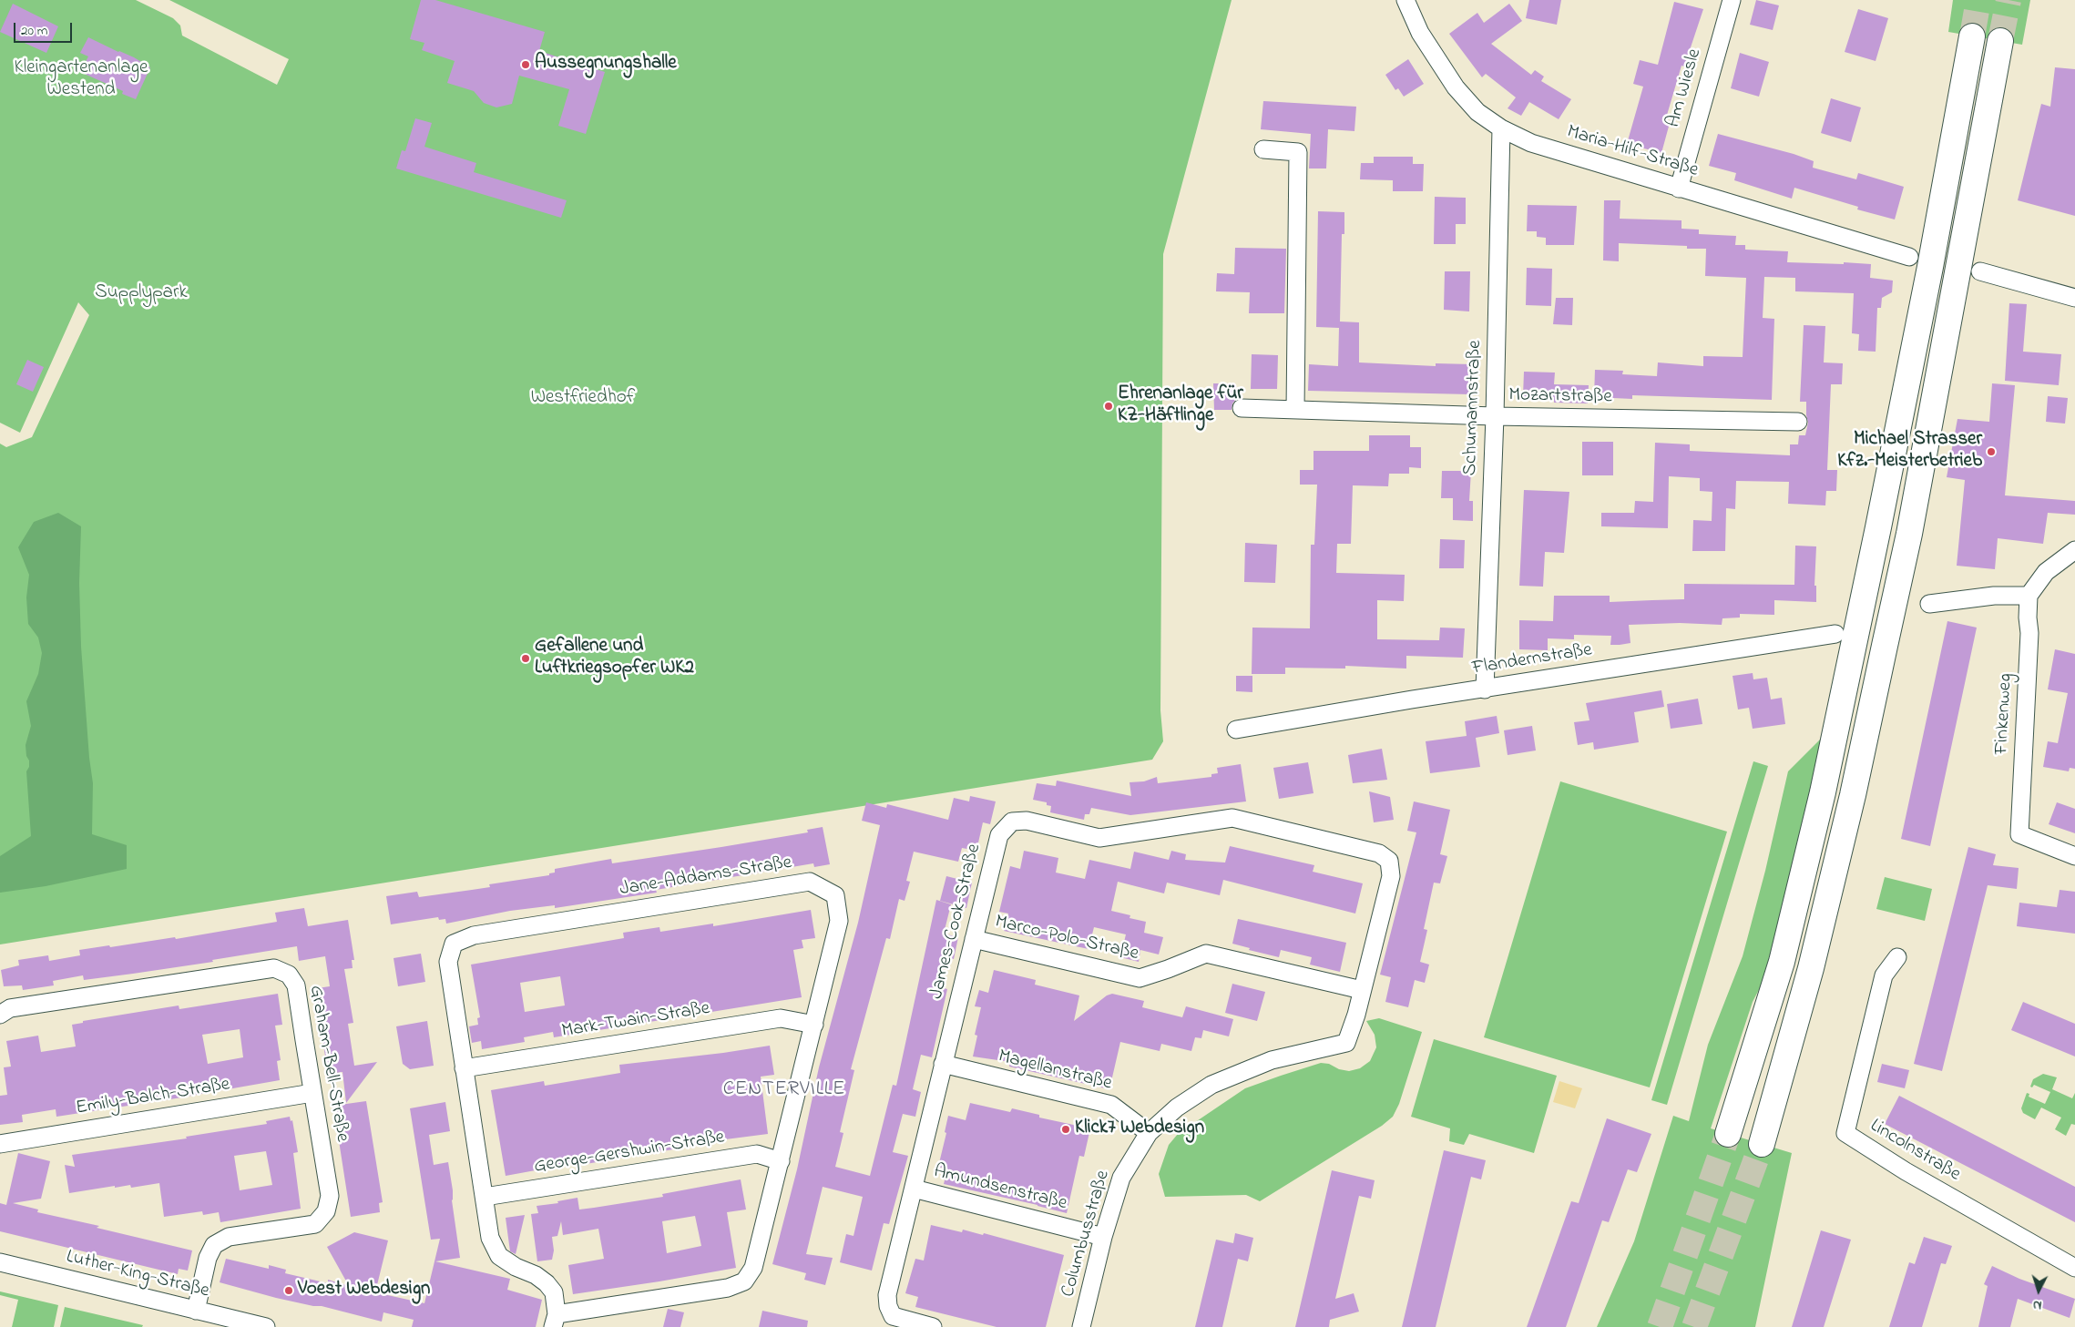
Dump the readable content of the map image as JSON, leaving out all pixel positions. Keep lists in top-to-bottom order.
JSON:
{
  "streets": {
    "street": [
      "Am Wiesle",
      "Maria-Hilf-Straße",
      "Mozartstraße",
      "Schumannstraße",
      "Flandernstraße",
      "Finkenweg",
      "Jane-Addams-Straße",
      "James-Cook-Straße",
      "Marco-Polo-Straße",
      "Mark-Twain-Straße",
      "Graham-Bell-Straße",
      "Magellanstraße",
      "Emily-Balch-Straße",
      "Lincolnstraße",
      "George-Gershwin-Straße",
      "Amundsenstraße",
      "Columbusstraße",
      "Luther-King-Straße"
    ]
  },
  "crossings": [
    ["Am Wiesle", "Maria-Hilf-Straße"],
    ["Maria-Hilf-Straße", "Schumannstraße"],
    ["Mozartstraße", "Schumannstraße"],
    ["Schumannstraße", "Flandernstraße"],
    ["Jane-Addams-Straße", "Mark-Twain-Straße"],
    ["Jane-Addams-Straße", "George-Gershwin-Straße"],
    ["James-Cook-Straße", "Marco-Polo-Straße"],
    ["James-Cook-Straße", "Magellanstraße"],
    ["James-Cook-Straße", "Amundsenstraße"],
    ["James-Cook-Straße", "Columbusstraße"],
    ["Graham-Bell-Straße", "Emily-Balch-Straße"],
    ["Graham-Bell-Straße", "Luther-King-Straße"],
    ["Magellanstraße", "Columbusstraße"],
    ["Amundsenstraße", "Columbusstraße"]
  ],
  "districts": ["CENTERVILLE"],
  "parks": ["Kleingartenanlage Westend", "Supplypark", "Westfriedhof"],
  "places": [
    "Aussegnungshalle",
    "Ehrenanlage für KZ-Häftlinge",
    "Michael Strasser Kfz.-Meisterbetrieb",
    "Gefallene und Luftkriegsopfer WK2",
    "Klick7 Webdesign",
    "Voest Webdesign"
  ],
  "scale_bar": "20 m",
  "north": "bottom"
}
